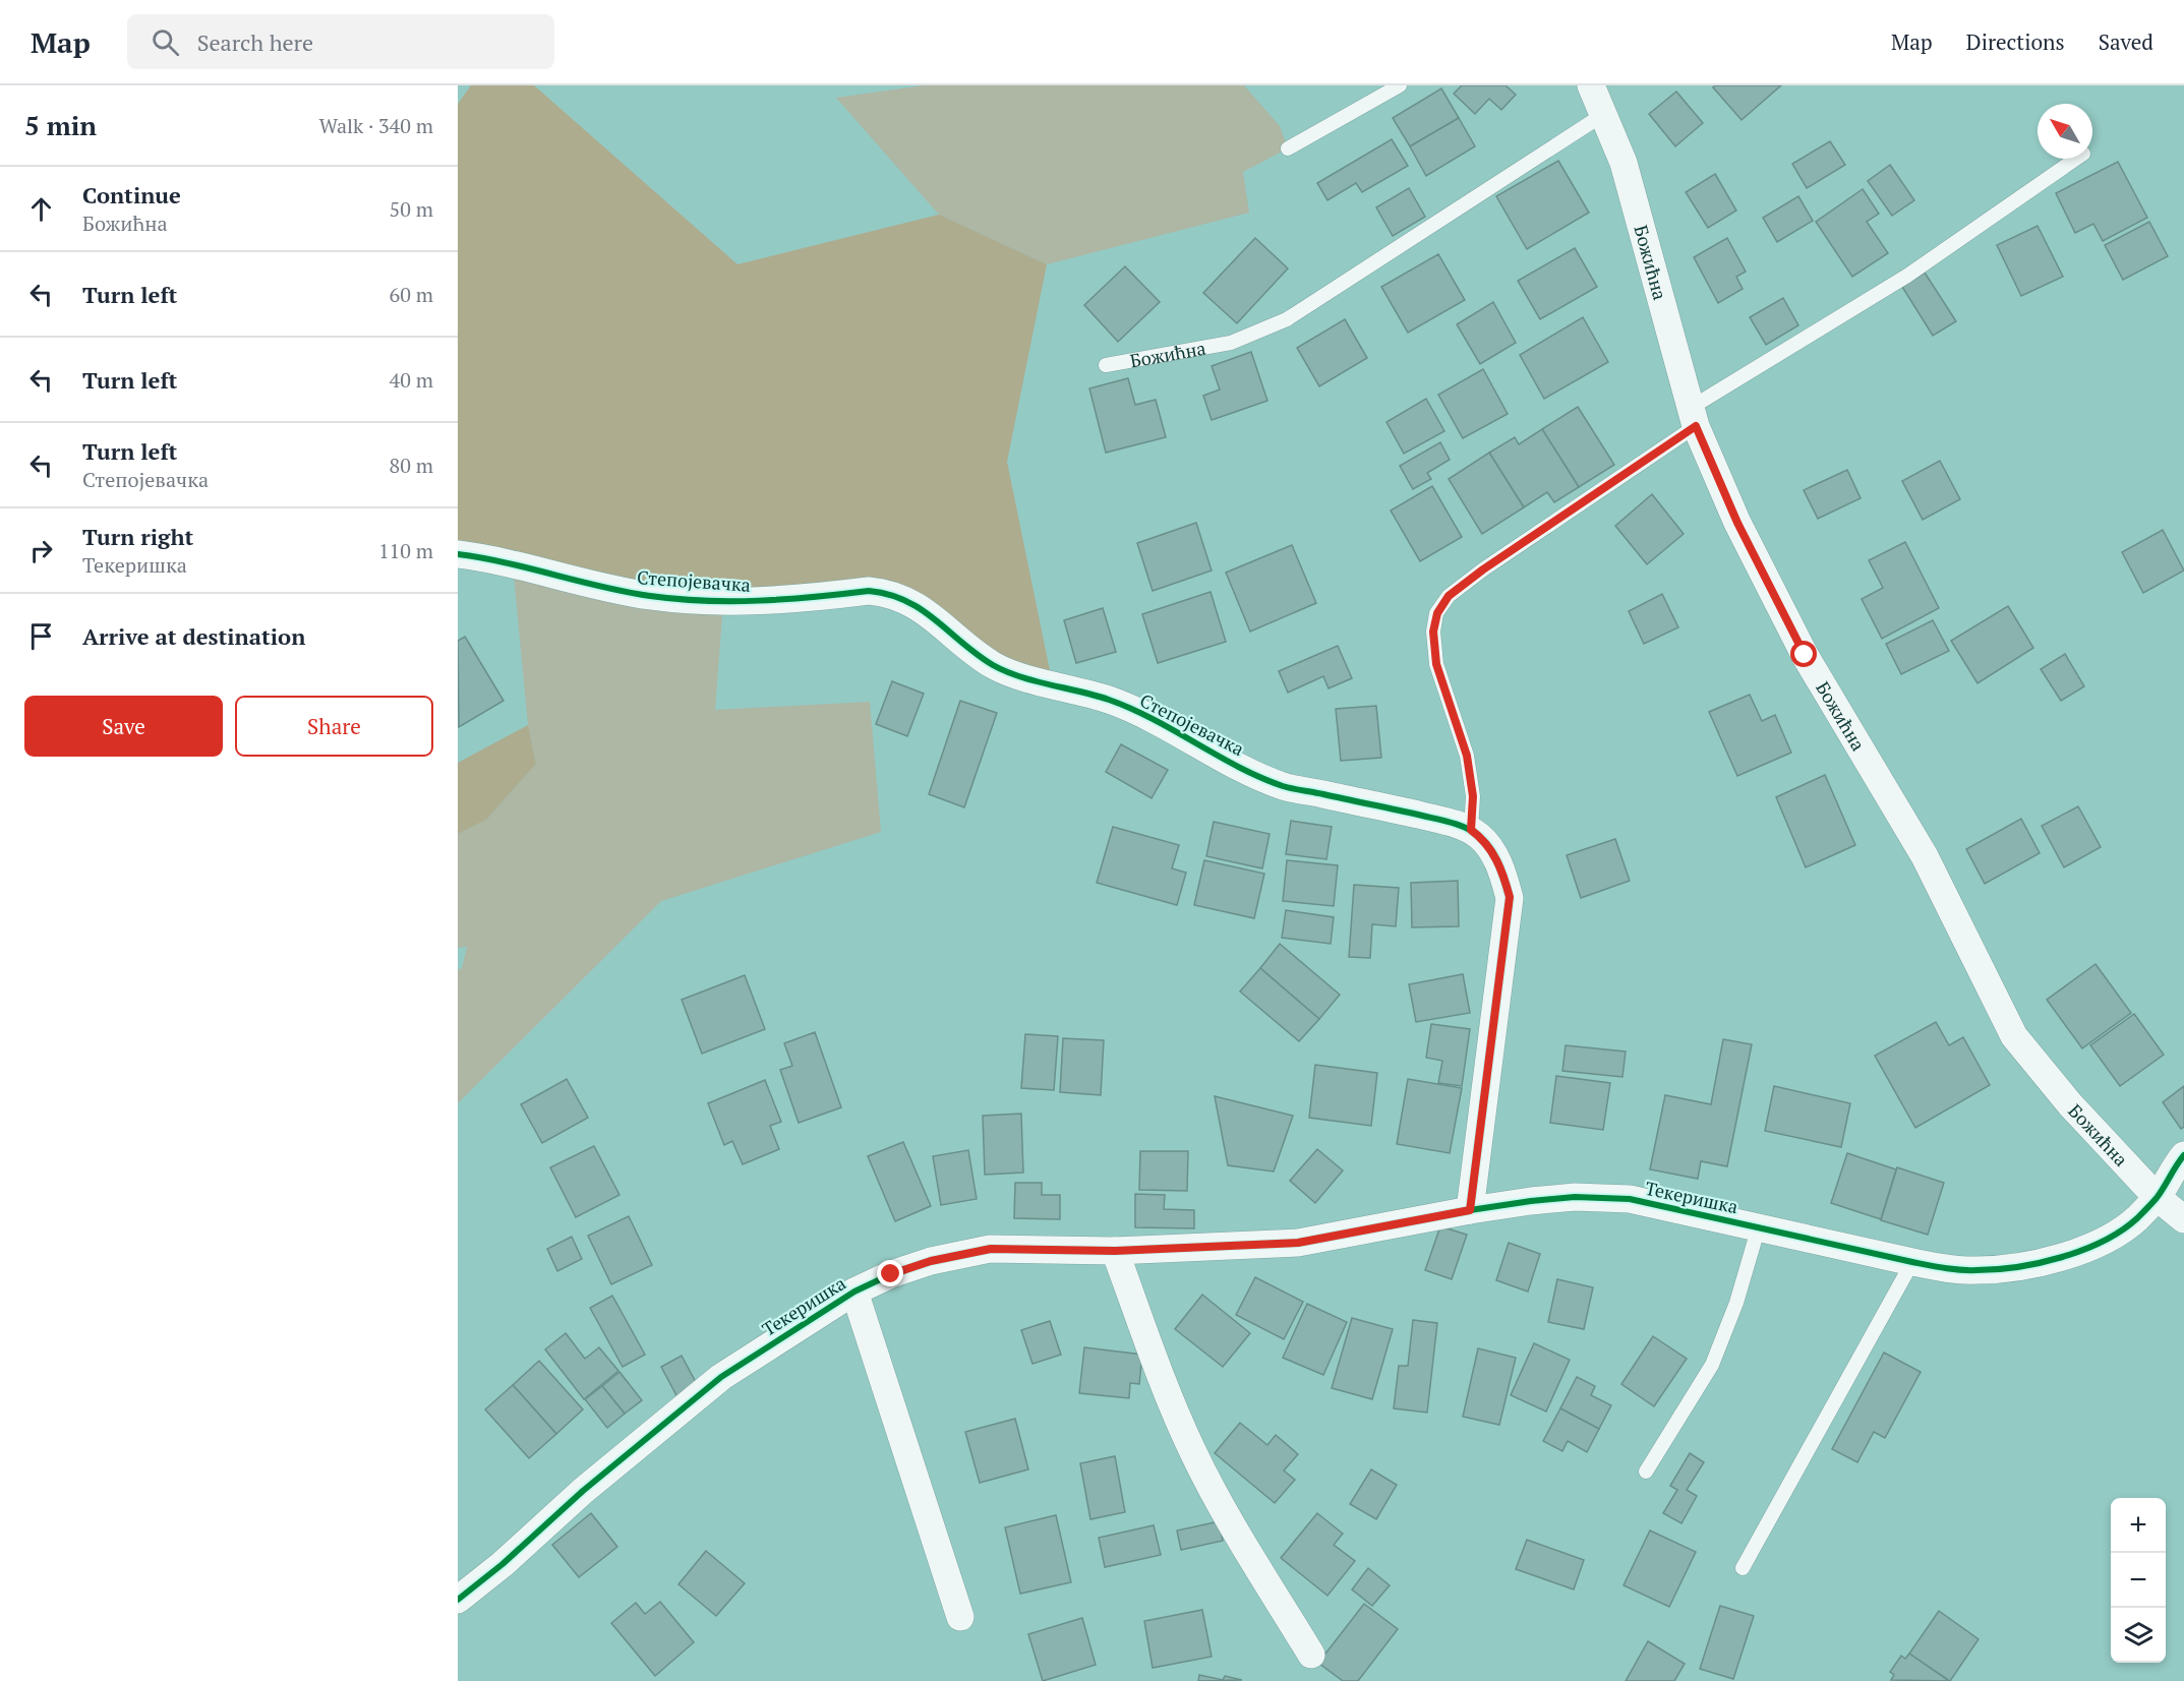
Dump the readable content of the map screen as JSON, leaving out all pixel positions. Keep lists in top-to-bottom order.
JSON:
{
  "streets": {
    "street": ["Божићна", "Степојевачка", "Текеришка"]
  },
  "crossings": [
    ["Божићна", "Текеришка"],
    ["Степојевачка", "Текеришка"]
  ],
  "north": "top left",
  "page": {
    "header": "Map",
    "search": "Search here",
    "nav": ["Map", "Directions", "Saved"],
    "heading": ["5 min", "Walk · 340 m"],
    "list": [
      ["Continue", "Божићна", "50 m"],
      ["Turn left", "60 m"],
      ["Turn left", "40 m"],
      ["Turn left", "Степојевачка", "80 m"],
      ["Turn right", "Текеришка", "110 m"],
      "Arrive at destination"
    ],
    "buttons": ["Save", "Share"],
    "map_buttons": ["+", "−"]
  }
}
